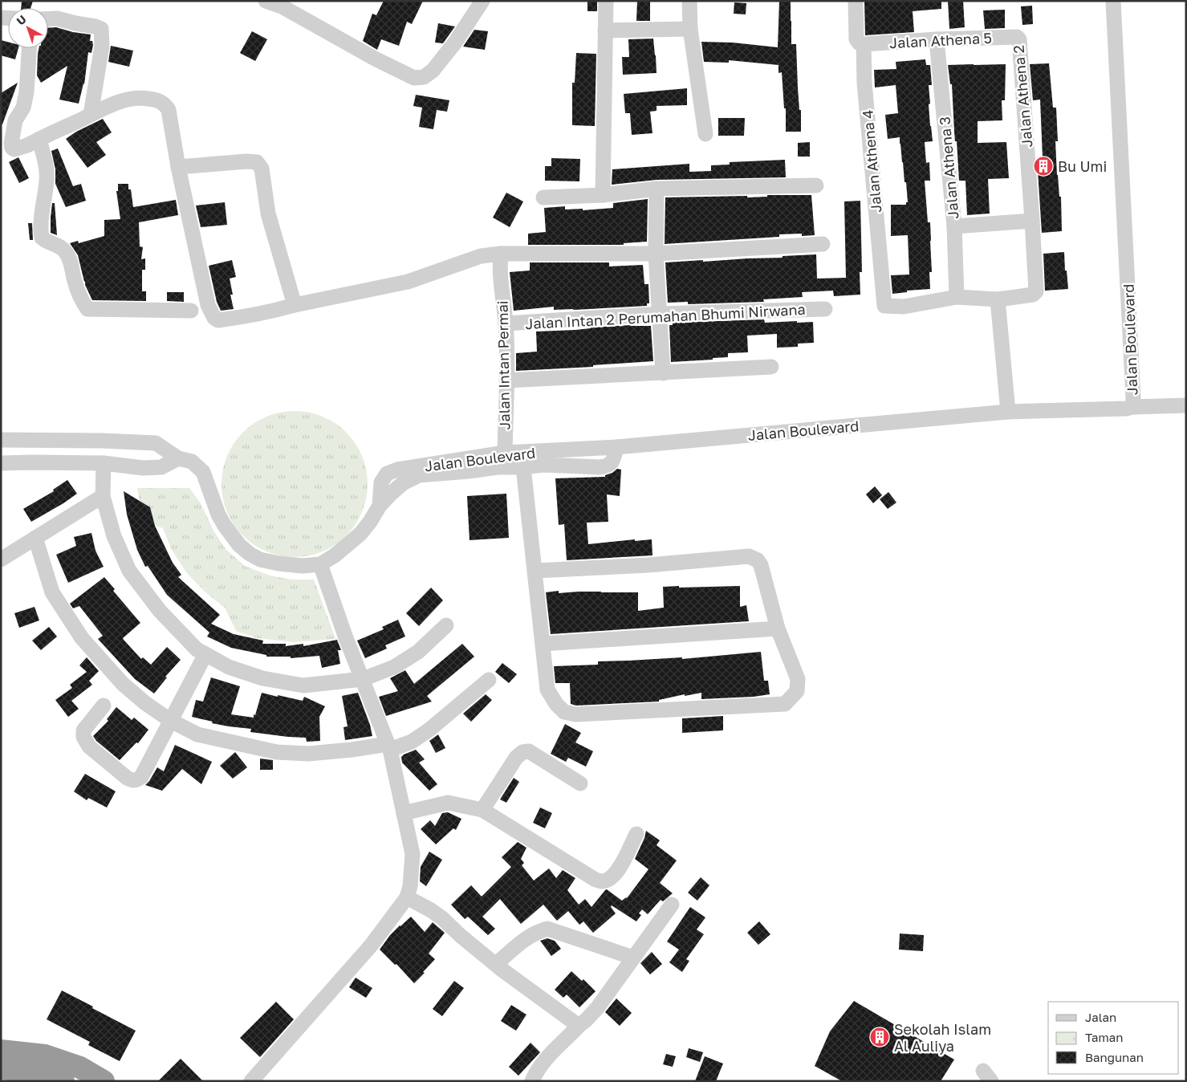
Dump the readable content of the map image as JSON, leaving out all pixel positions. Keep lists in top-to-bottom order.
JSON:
{
  "streets": {
    "street": [
      "Jalan Athena 5",
      "Jalan Athena 2",
      "Jalan Athena 4",
      "Jalan Athena 3",
      "Jalan Intan 2 Perumahan Bhumi Nirwana",
      "Jalan Boulevard",
      "Jalan Intan Permai"
    ]
  },
  "crossings": [
    ["Jalan Athena 5", "Jalan Athena 2"],
    ["Jalan Athena 5", "Jalan Athena 4"],
    ["Jalan Athena 5", "Jalan Athena 3"],
    ["Jalan Athena 4", "Jalan Athena 3"],
    ["Jalan Intan 2 Perumahan Bhumi Nirwana", "Jalan Intan Permai"],
    ["Jalan Boulevard", "Jalan Intan Permai"]
  ],
  "places": {
    "building": ["Bu Umi", "Sekolah Islam Al Auliya"]
  },
  "legend": ["Jalan", "Taman", "Bangunan"],
  "north": "top left"
}
